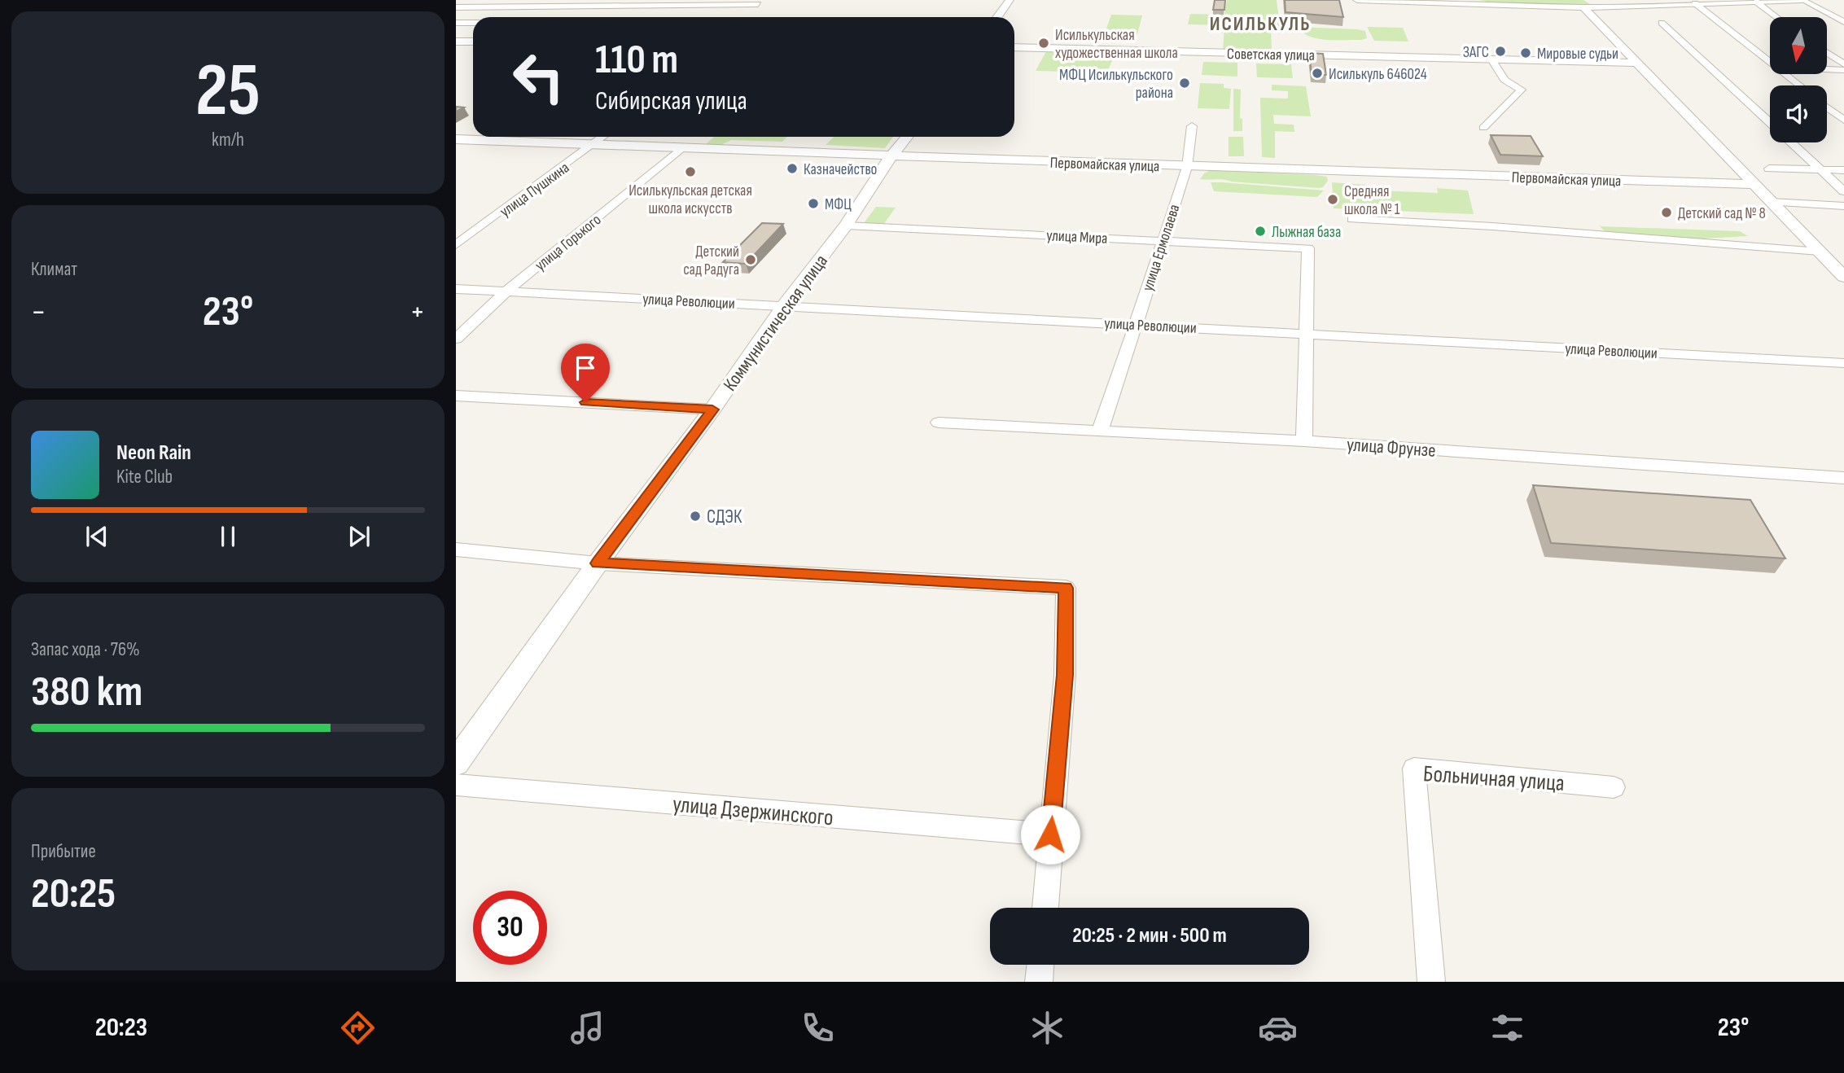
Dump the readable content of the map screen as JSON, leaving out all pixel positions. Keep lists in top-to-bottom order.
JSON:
{
  "streets": {
    "street": [
      "Советская улица",
      "Первомайская улица",
      "улица Пушкина",
      "улица Мира",
      "улица Горького",
      "улица Ермолаева",
      "улица Революции",
      "Коммунистическая улица",
      "улица Фрунзе",
      "Больничная улица",
      "улица Дзержинского"
    ]
  },
  "crossings": [
    ["Первомайская улица", "улица Пушкина"],
    ["Первомайская улица", "улица Горького"],
    ["Первомайская улица", "улица Ермолаева"],
    ["Первомайская улица", "Коммунистическая улица"],
    ["улица Мира", "улица Ермолаева"],
    ["улица Мира", "улица Революции"],
    ["улица Мира", "Коммунистическая улица"],
    ["улица Горького", "улица Революции"],
    ["улица Ермолаева", "улица Революции"],
    ["улица Ермолаева", "улица Фрунзе"],
    ["улица Революции", "Коммунистическая улица"]
  ],
  "districts": ["ИСИЛЬКУЛЬ"],
  "places": [
    "Исилькульская художественная школа",
    "ЗАГС",
    "Мировые судьи",
    "Исилькуль 646024",
    "МФЦ Исилькульского района",
    "Казначейство",
    "Исилькульская детская школа искусств",
    "Средняя школа № 1",
    "МФЦ",
    "Детский сад № 8",
    "Лыжная база",
    "Детский сад Радуга",
    "СДЭК"
  ],
  "north": "bottom",
  "page": {
    "tile": [
      ["25", "km/h"],
      "Климат",
      ["Запас хода · 76%", "380 km"],
      ["Прибытие", "20:25"]
    ],
    "turn": ["110 m", "Сибирская улица"],
    "heat": ["−", "23°", "+"],
    "song": ["Neon Rain", "Kite Club"],
    "limit": "30",
    "trip": "20:25 · 2 мин · 500 m",
    "tabs": ["20:23", "23°"]
  }
}
